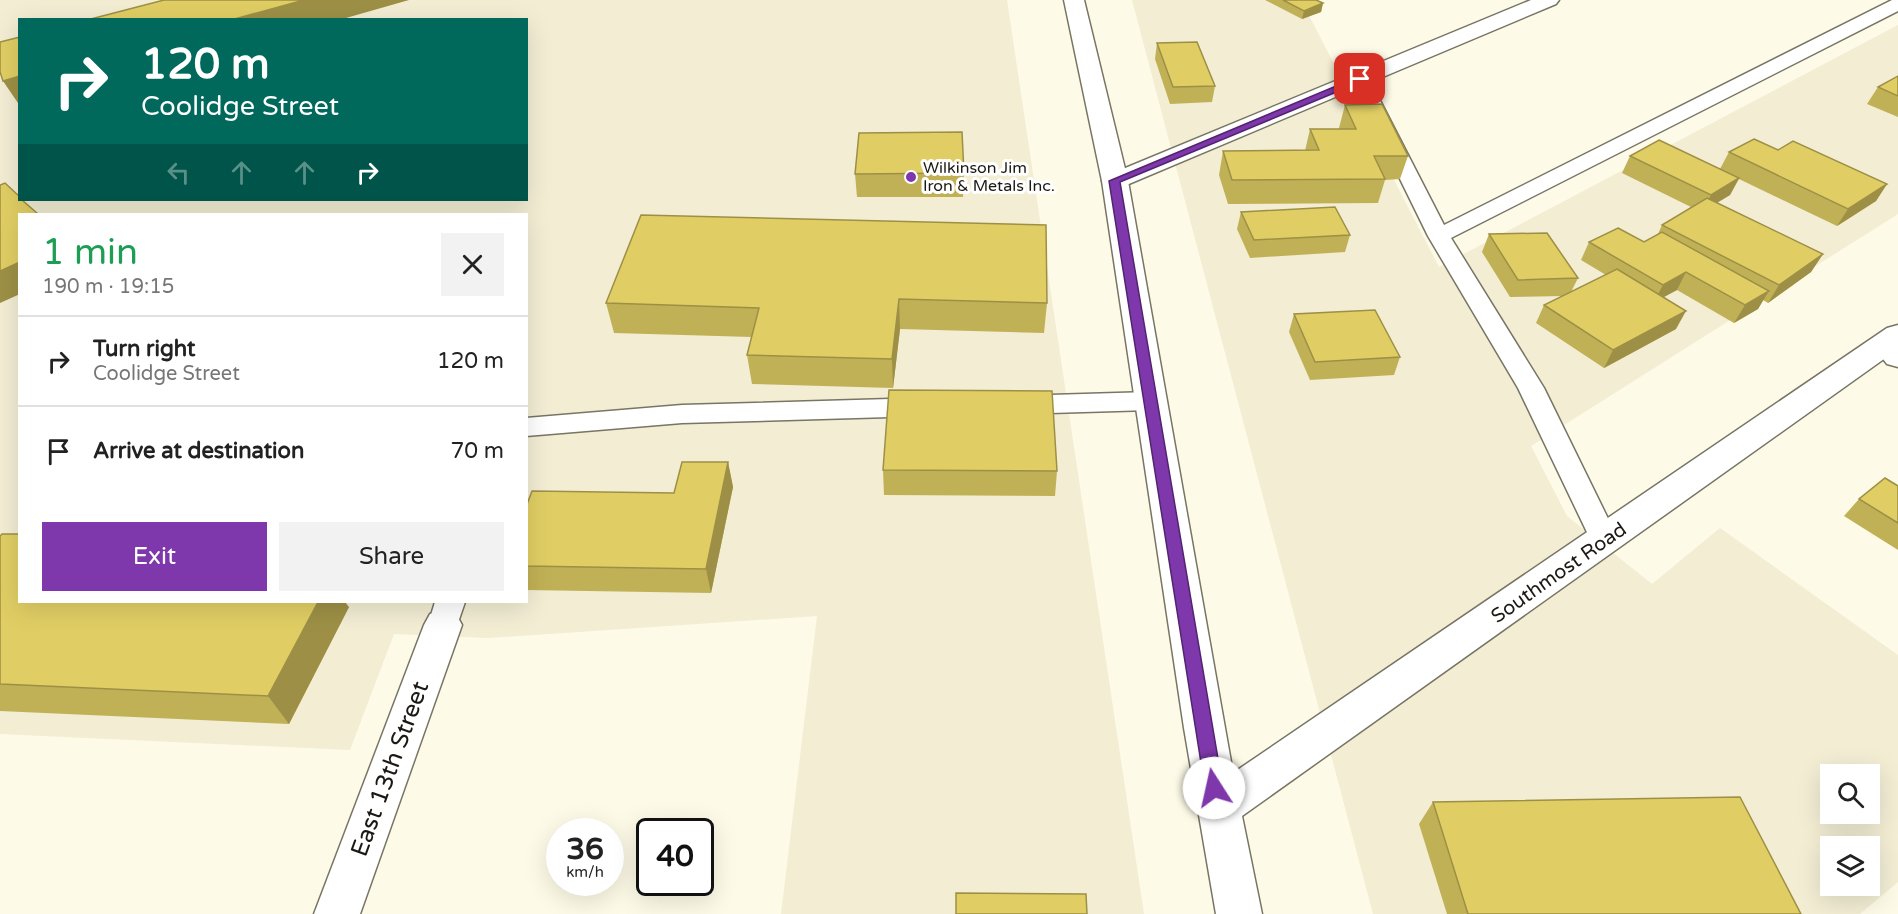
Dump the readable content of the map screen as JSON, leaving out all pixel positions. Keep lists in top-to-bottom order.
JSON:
{
  "streets": {
    "street": ["Southmost Road", "East 13th Street"]
  },
  "places": ["Wilkinson Jim Iron & Metals Inc."],
  "page": {
    "turn": ["120 m", "Coolidge Street"],
    "heading": ["1 min", "190 m · 19:15"],
    "list": [
      {
        "name": "Turn right",
        "note": "Coolidge Street",
        "value": "120 m"
      },
      {
        "name": "Arrive at destination",
        "value": "70 m"
      }
    ],
    "buttons": ["Exit", "Share"],
    "speed": "36 km/h",
    "limit": "40"
  }
}
